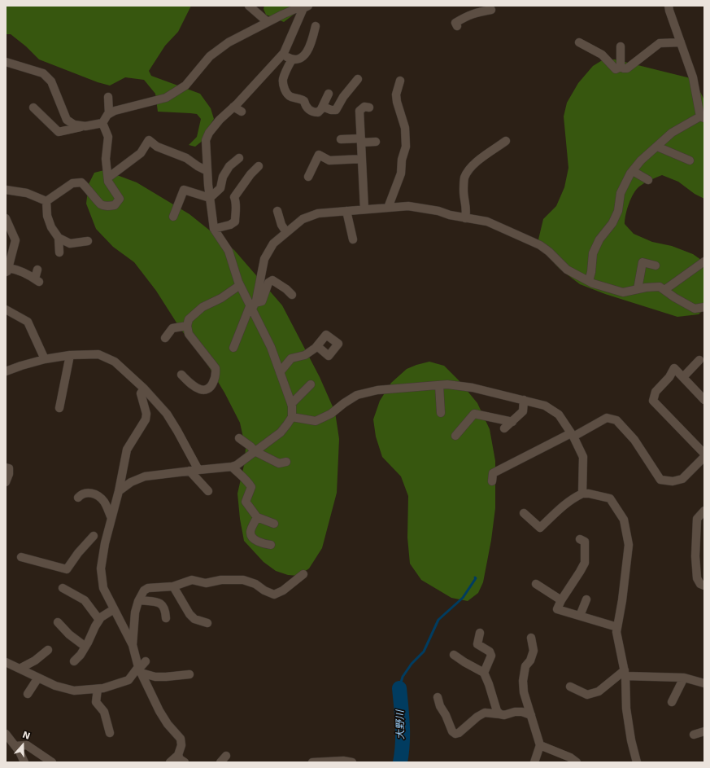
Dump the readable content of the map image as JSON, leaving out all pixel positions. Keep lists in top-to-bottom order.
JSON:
{
  "water": ["大野川"],
  "north": "top"
}
